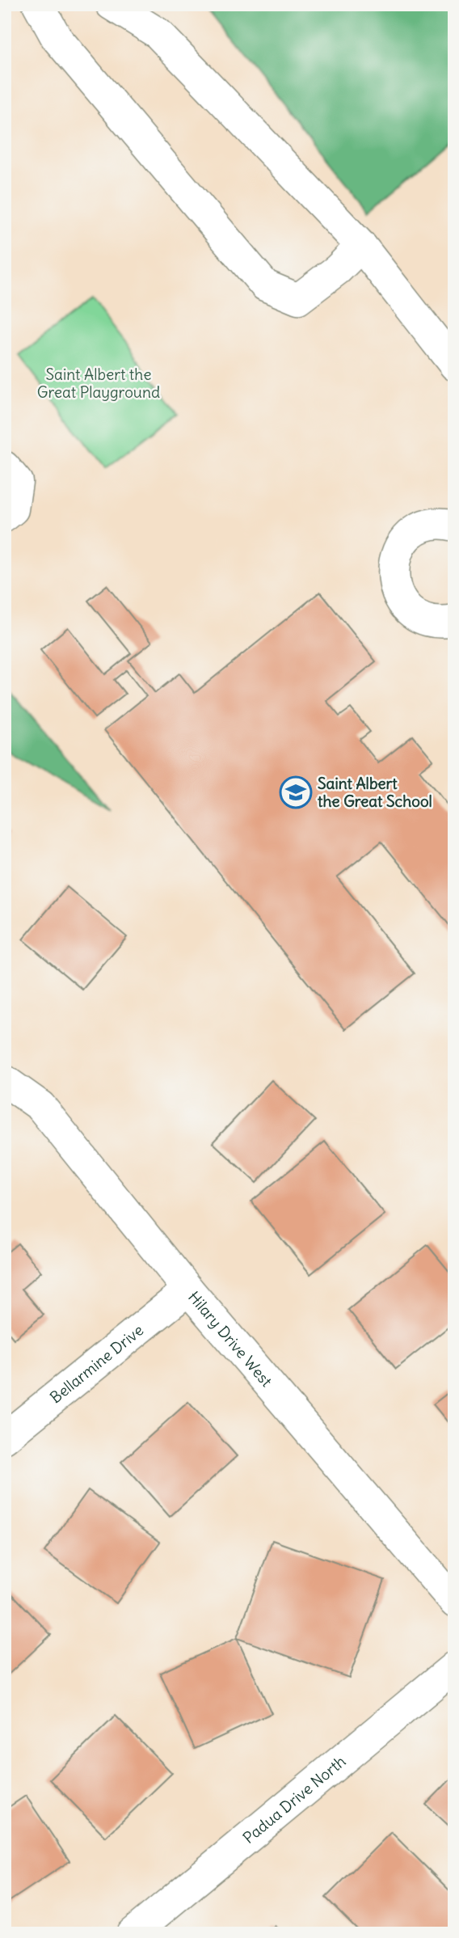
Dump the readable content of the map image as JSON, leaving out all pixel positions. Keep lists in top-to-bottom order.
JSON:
{
  "streets": {
    "street": ["Hilary Drive West", "Bellarmine Drive", "Padua Drive North"]
  },
  "crossings": [
    ["Hilary Drive West", "Bellarmine Drive"]
  ],
  "parks": ["Saint Albert the Great Playground"],
  "places": {
    "school or university": ["Saint Albert the Great School"]
  }
}
